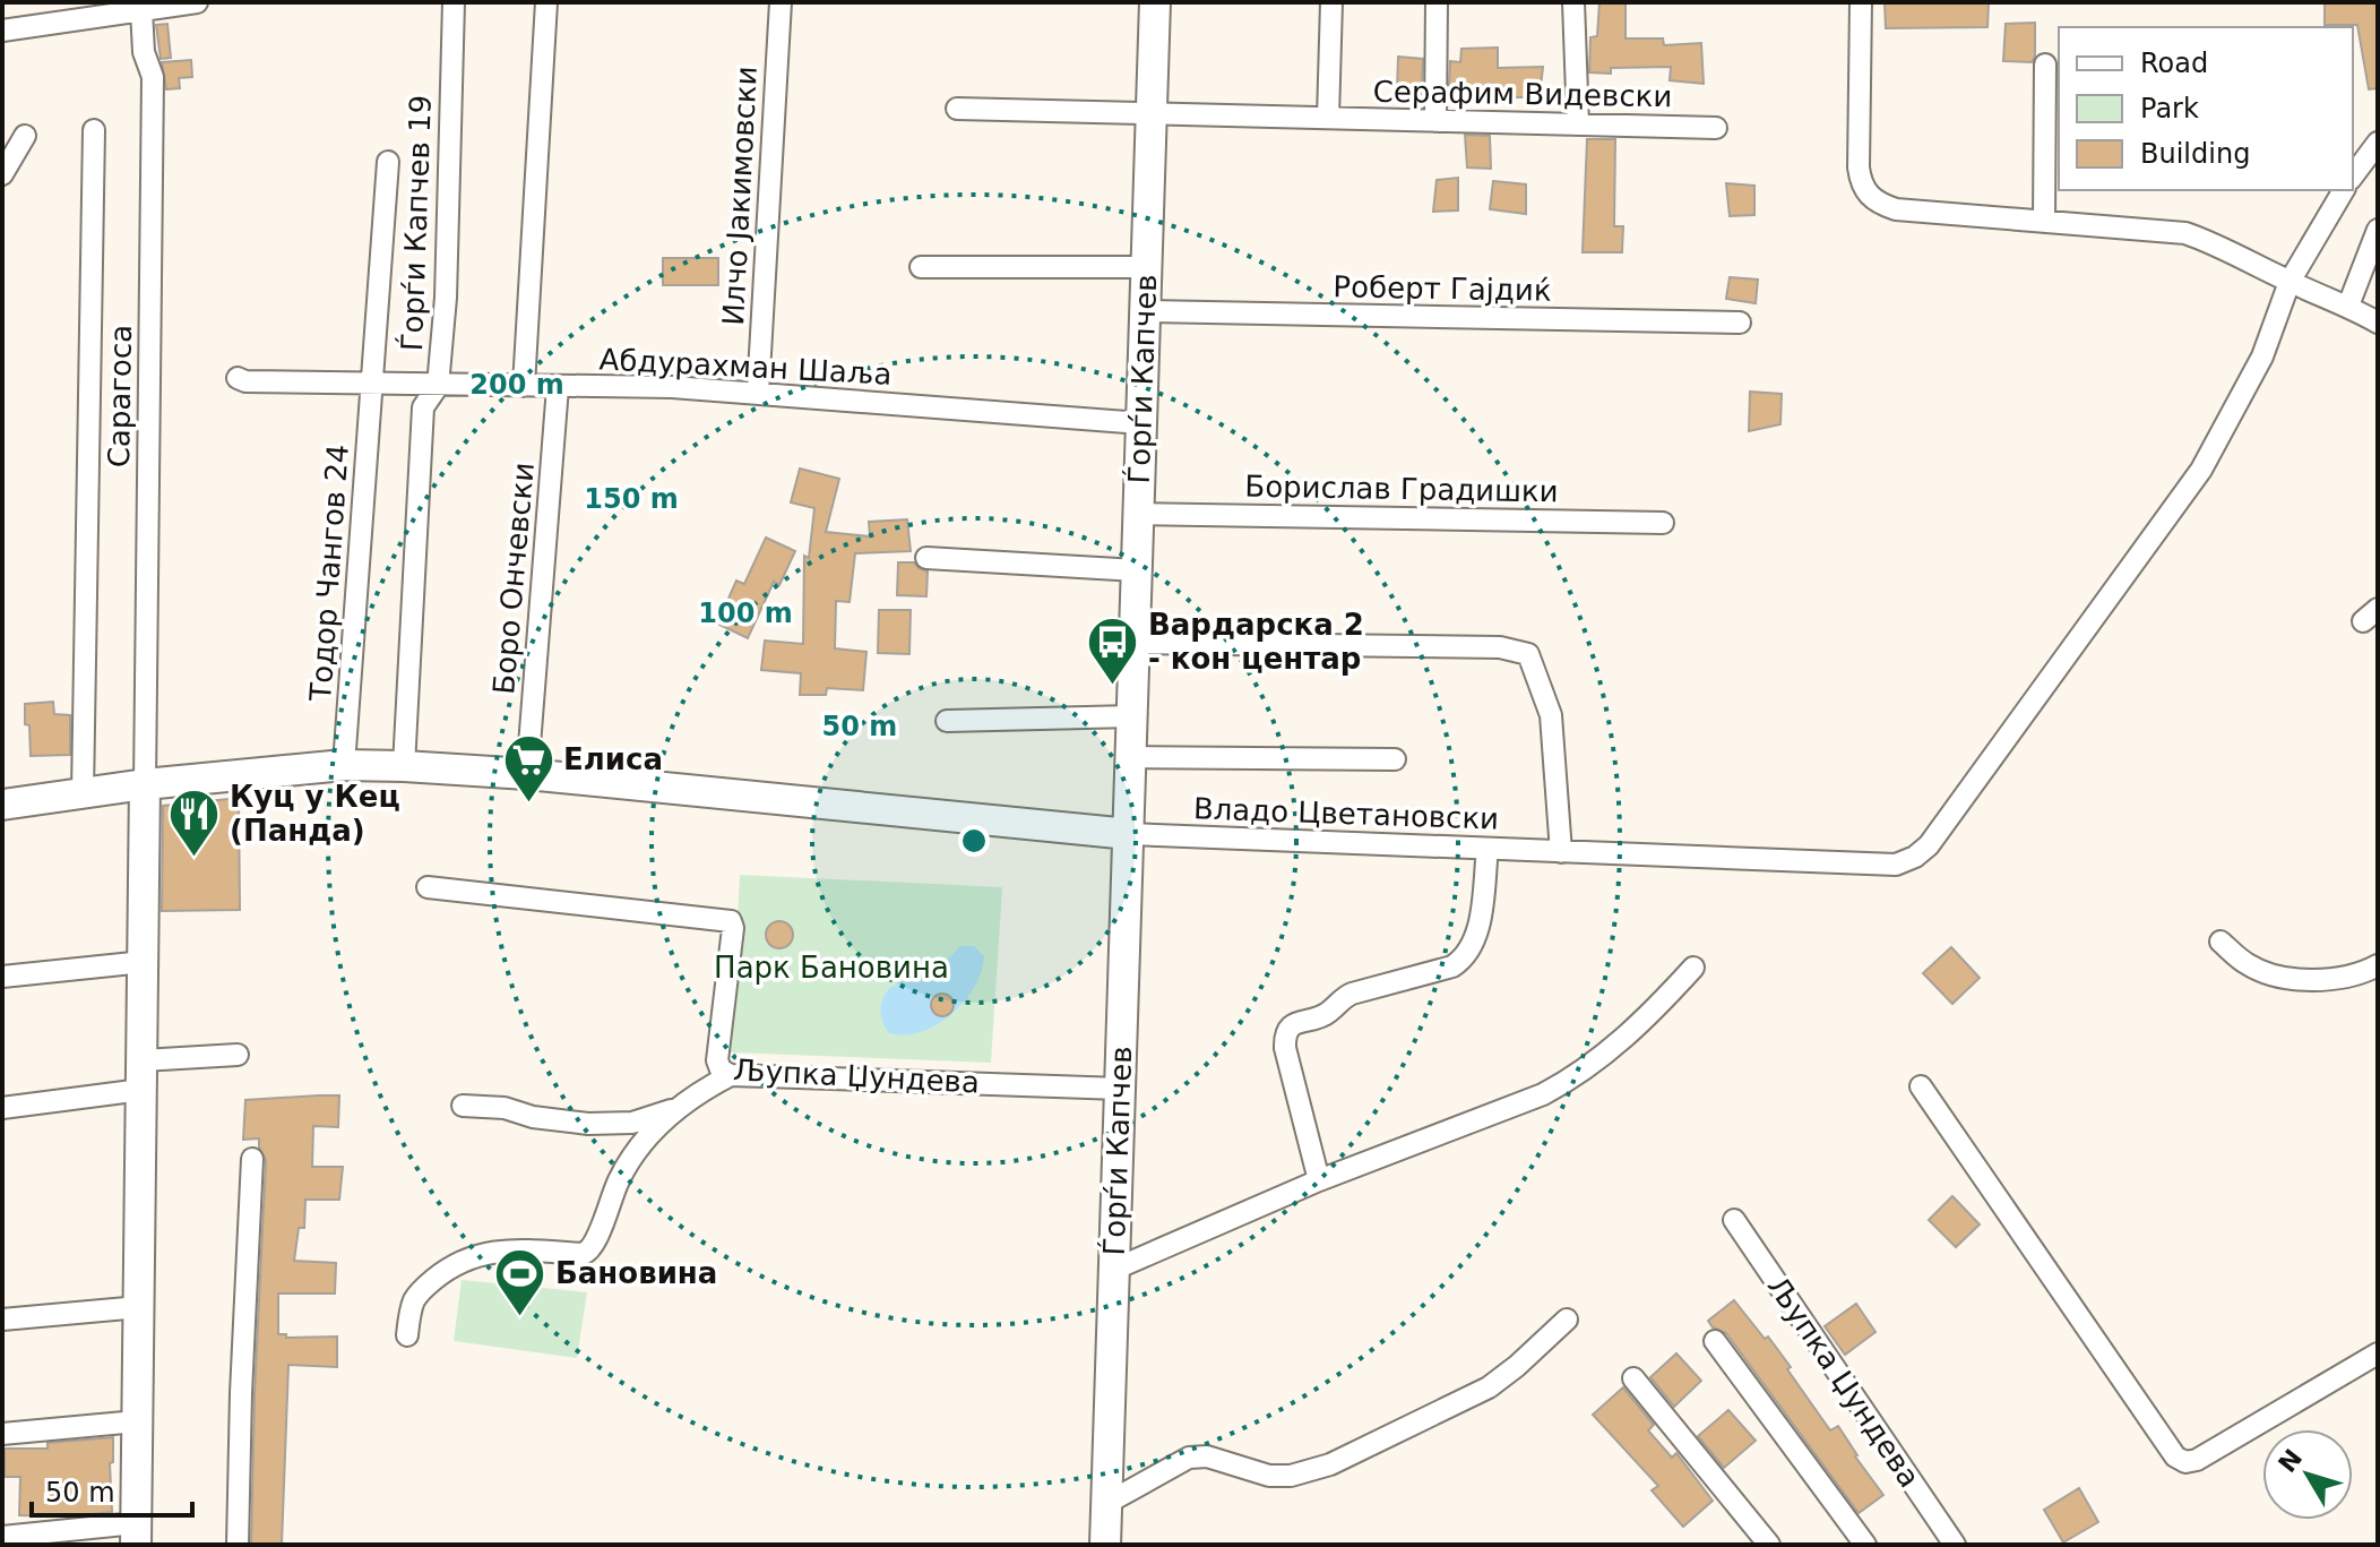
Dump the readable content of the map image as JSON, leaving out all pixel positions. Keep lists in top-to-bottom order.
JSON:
{
  "streets": {
    "street": [
      "Серафим Видевски",
      "Илчо Јакимовски",
      "Ѓорѓи Капчев 19",
      "Роберт Гајдиќ",
      "Абдурахман Шаља",
      "Ѓорѓи Капчев",
      "Сарагоса",
      "Борислав Градишки",
      "Тодор Чангов 24",
      "Боро Ончевски",
      "Владо Цветановски",
      "Љупка Џундева"
    ]
  },
  "crossings": [
    ["Серафим Видевски", "Ѓорѓи Капчев"],
    ["Илчо Јакимовски", "Абдурахман Шаља"],
    ["Ѓорѓи Капчев 19", "Абдурахман Шаља"],
    ["Роберт Гајдиќ", "Ѓорѓи Капчев"],
    ["Абдурахман Шаља", "Ѓорѓи Капчев"],
    ["Абдурахман Шаља", "Тодор Чангов 24"],
    ["Абдурахман Шаља", "Боро Ончевски"],
    ["Ѓорѓи Капчев", "Борислав Градишки"],
    ["Ѓорѓи Капчев", "Владо Цветановски"],
    ["Ѓорѓи Капчев", "Љупка Џундева"]
  ],
  "parks": ["Парк Бановина"],
  "places": {
    "bus stop": ["Вардарска 2 - кон центар"],
    "supermarket": ["Елиса"],
    "restaurant": ["Куц у Кец (Панда)"],
    "sports": ["Бановина"]
  },
  "legend": ["Road", "Park", "Building"],
  "scale_bar": "50 m",
  "north": "top left",
  "rings": [
    "200 m",
    "150 m",
    "100 m",
    "50 m"
  ]
}
